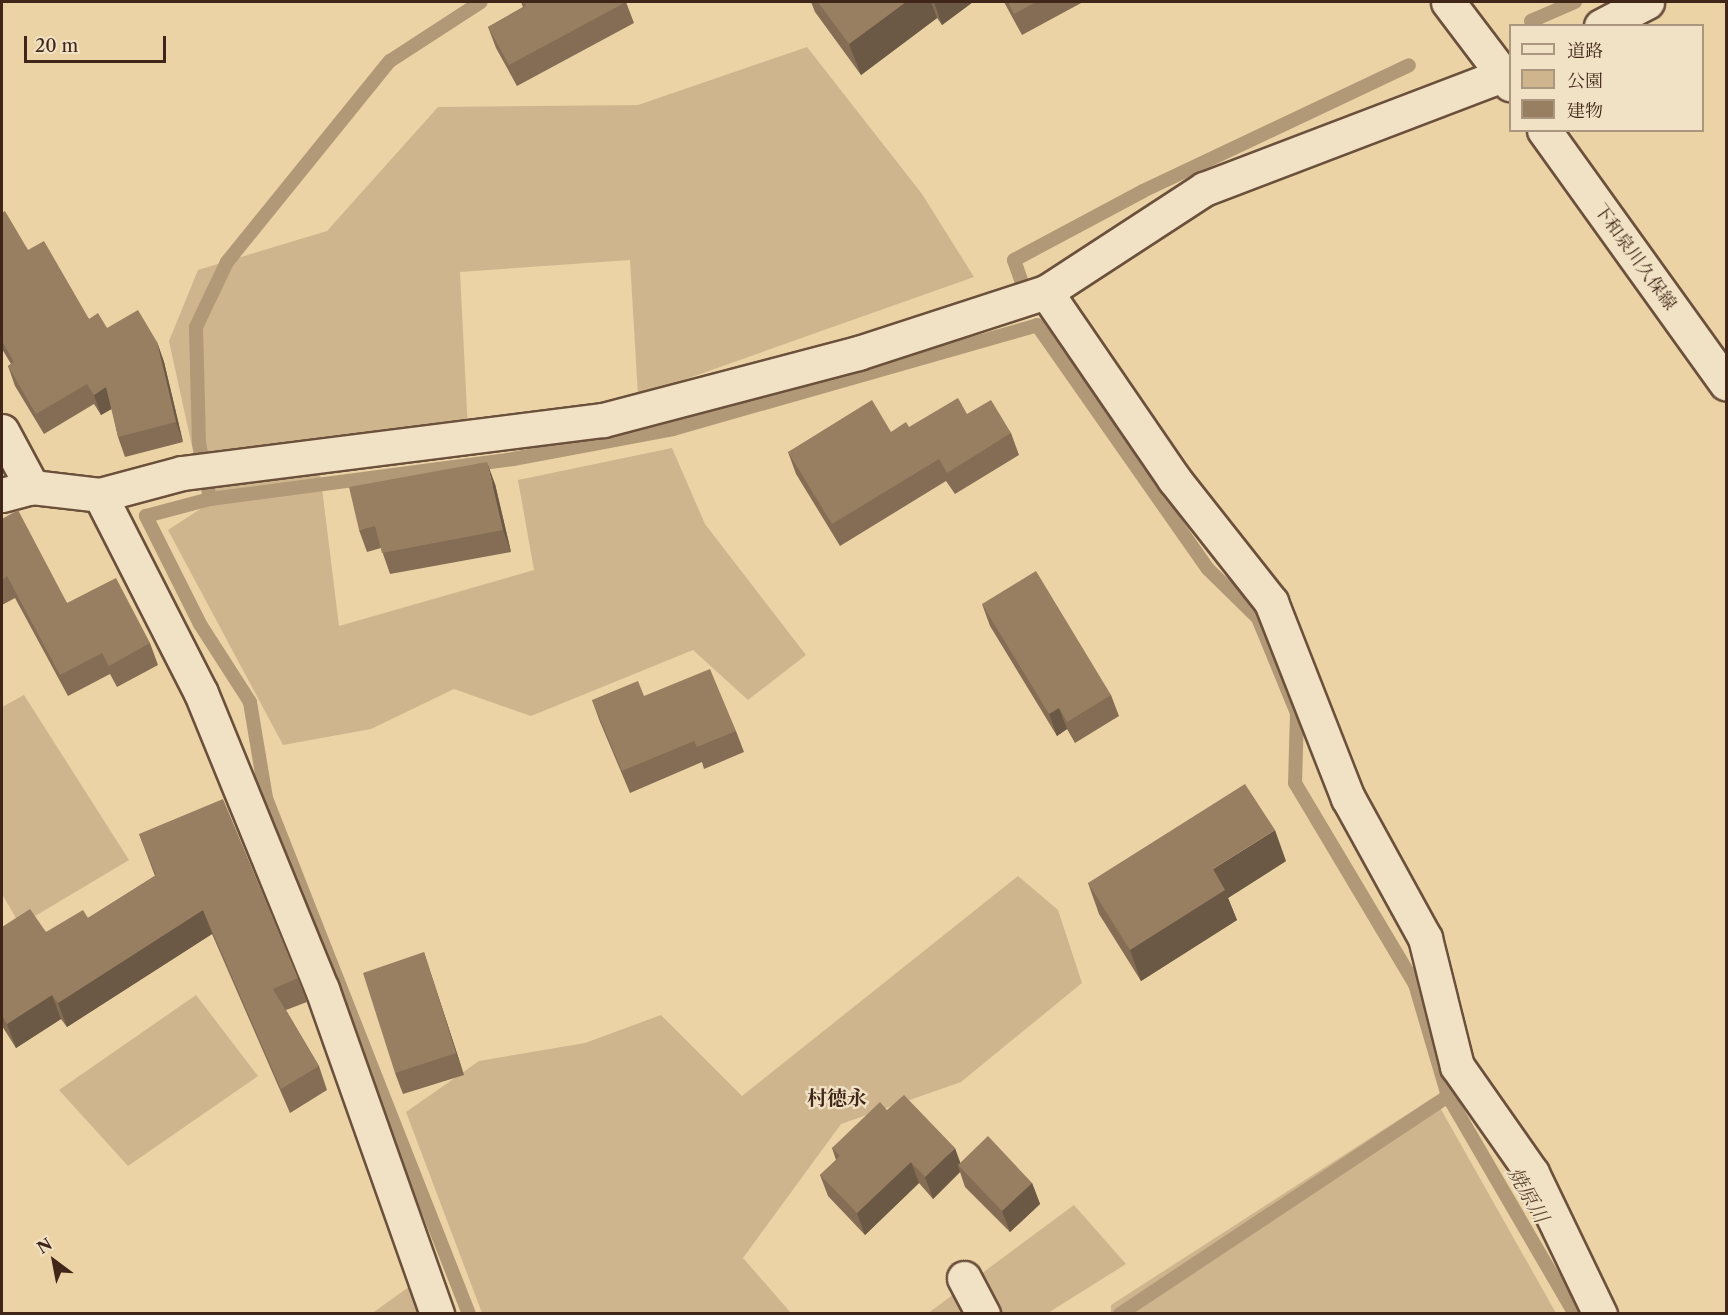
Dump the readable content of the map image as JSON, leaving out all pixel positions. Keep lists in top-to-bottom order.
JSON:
{
  "streets": {
    "street": ["下和泉川久保線"]
  },
  "districts": ["村徳永"],
  "water": ["焼原川"],
  "legend": ["道路", "公園", "建物"],
  "scale_bar": "20 m",
  "north": "top left"
}
